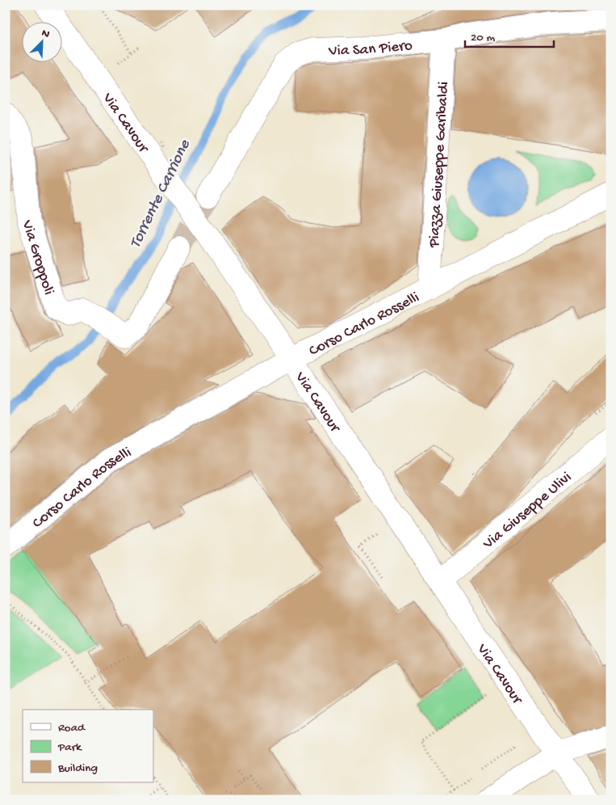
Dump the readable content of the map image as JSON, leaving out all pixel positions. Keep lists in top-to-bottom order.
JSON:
{
  "streets": {
    "street": [
      "Via San Piero",
      "Via Cavour",
      "Piazza Giuseppe Garibaldi",
      "Via Groppoli",
      "Corso Carlo Rosselli",
      "Via Giuseppe Ulivi"
    ]
  },
  "crossings": [
    ["Via San Piero", "Piazza Giuseppe Garibaldi"],
    ["Via Cavour", "Corso Carlo Rosselli"],
    ["Via Cavour", "Via Giuseppe Ulivi"],
    ["Piazza Giuseppe Garibaldi", "Corso Carlo Rosselli"]
  ],
  "water": ["Torrente Carrione"],
  "legend": ["Road", "Park", "Building"],
  "scale_bar": "20 m",
  "north": "top right"
}
